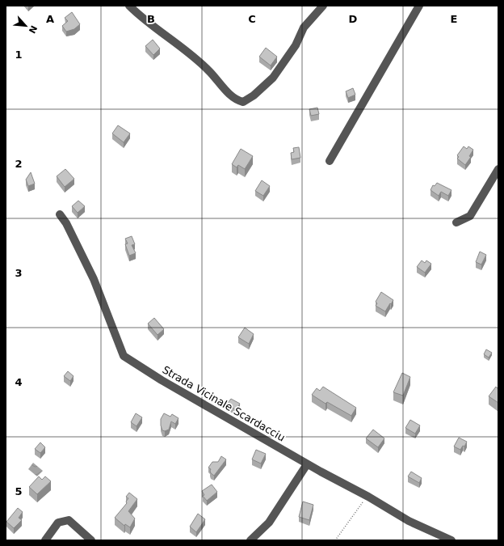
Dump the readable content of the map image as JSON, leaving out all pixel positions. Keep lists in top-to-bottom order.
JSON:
{
  "streets": {
    "street": ["Strada Vicinale Scardacciu"]
  },
  "north": "bottom right",
  "grid": {
    "columns": [
      "A",
      "B",
      "C",
      "D",
      "E"
    ],
    "rows": [
      "1",
      "2",
      "3",
      "4",
      "5"
    ]
  }
}
